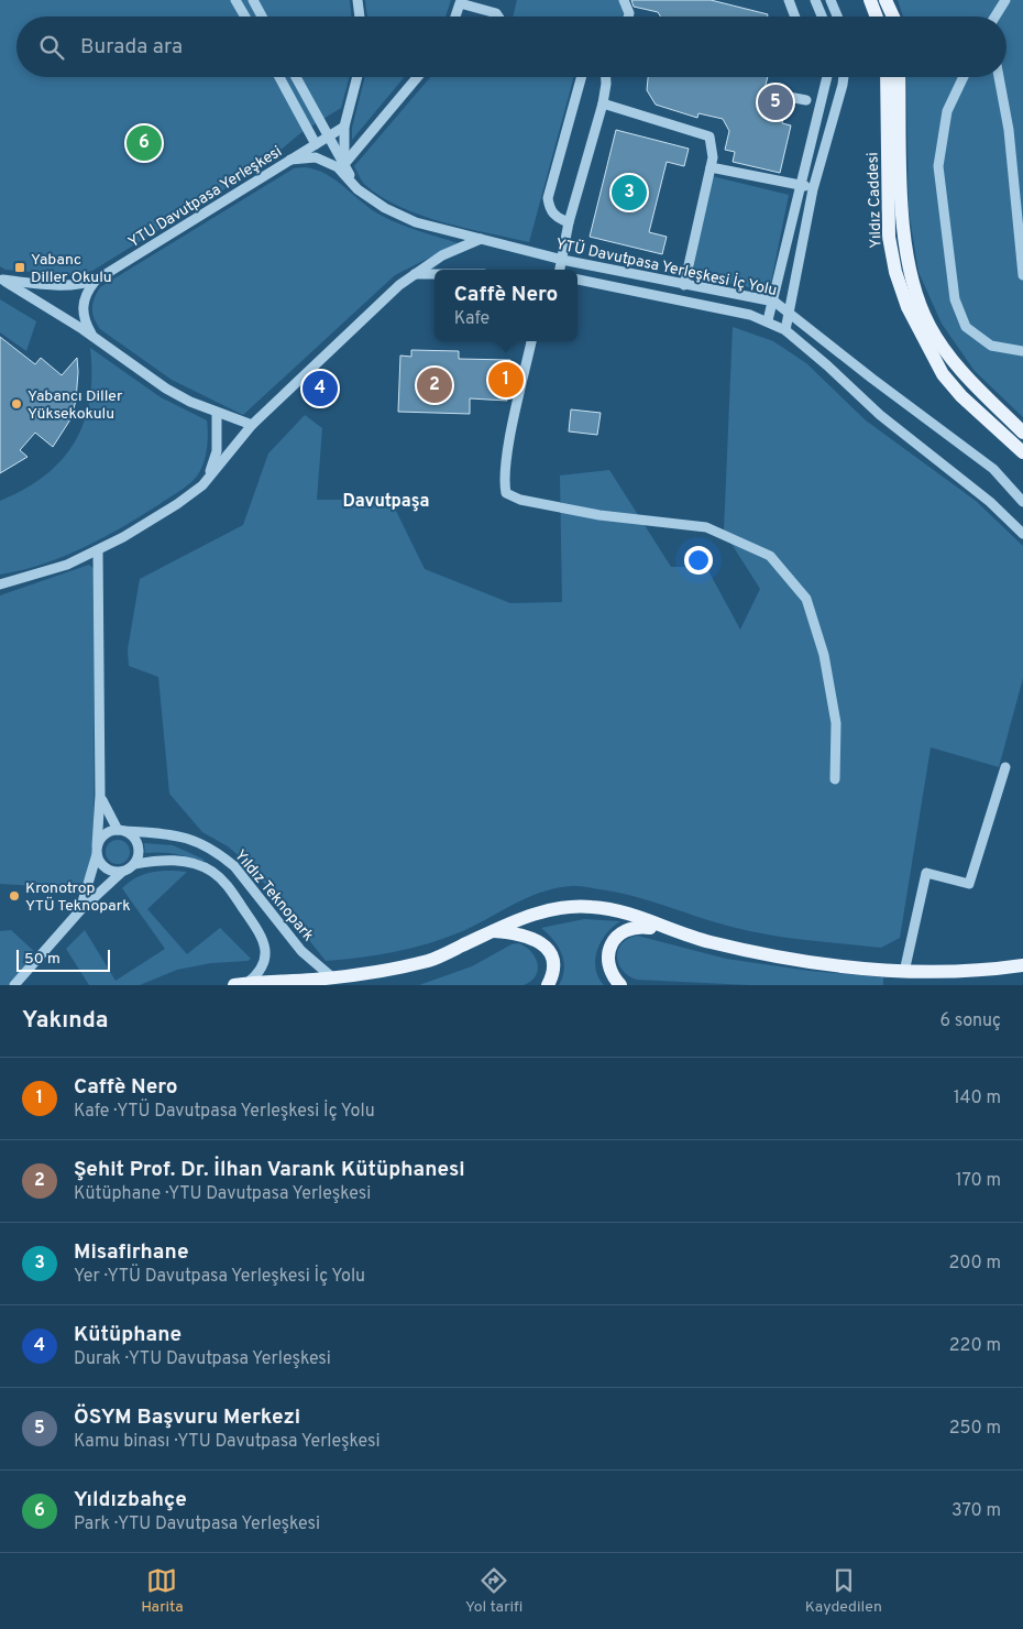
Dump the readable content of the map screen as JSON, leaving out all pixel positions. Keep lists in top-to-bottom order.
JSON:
{
  "streets": {
    "main road": ["Yıldız Caddesi"],
    "street": ["YTU Davutpasa Yerleşkesi", "YTÜ Davutpasa Yerleşkesi İç Yolu", "Yıldız Teknopark"]
  },
  "crossings": [
    ["YTU Davutpasa Yerleşkesi", "YTÜ Davutpasa Yerleşkesi İç Yolu"]
  ],
  "districts": ["Davutpaşa"],
  "places": {
    "transit": ["Yabanc Diller Okulu"],
    "other": ["Yabancı Diller Yüksekokulu", "Kronotrop YTÜ Teknopark"]
  },
  "scale_bar": "50 m",
  "page": {
    "search": "Burada ara",
    "pins": [
      "5",
      "6",
      "3",
      "1",
      "2",
      "4"
    ],
    "popup": ["Caffè Nero", "Kafe"],
    "scale": "50 m",
    "heading": ["Yakında", "6 sonuç"],
    "list": [
      {
        "mark": "1",
        "name": "Caffè Nero",
        "note": "Kafe · YTÜ Davutpasa Yerleşkesi İç Yolu",
        "value": "140 m"
      },
      {
        "mark": "2",
        "name": "Şehit Prof. Dr. İlhan Varank Kütüphanesi",
        "note": "Kütüphane · YTU Davutpasa Yerleşkesi",
        "value": "170 m"
      },
      {
        "mark": "3",
        "name": "Misafirhane",
        "note": "Yer · YTÜ Davutpasa Yerleşkesi İç Yolu",
        "value": "200 m"
      },
      {
        "mark": "4",
        "name": "Kütüphane",
        "note": "Durak · YTU Davutpasa Yerleşkesi",
        "value": "220 m"
      },
      {
        "mark": "5",
        "name": "ÖSYM Başvuru Merkezi",
        "note": "Kamu binası · YTU Davutpasa Yerleşkesi",
        "value": "250 m"
      },
      {
        "mark": "6",
        "name": "Yıldızbahçe",
        "note": "Park · YTU Davutpasa Yerleşkesi",
        "value": "370 m"
      }
    ],
    "nav": ["Harita", "Yol tarifi", "Kaydedilen"]
  }
}
